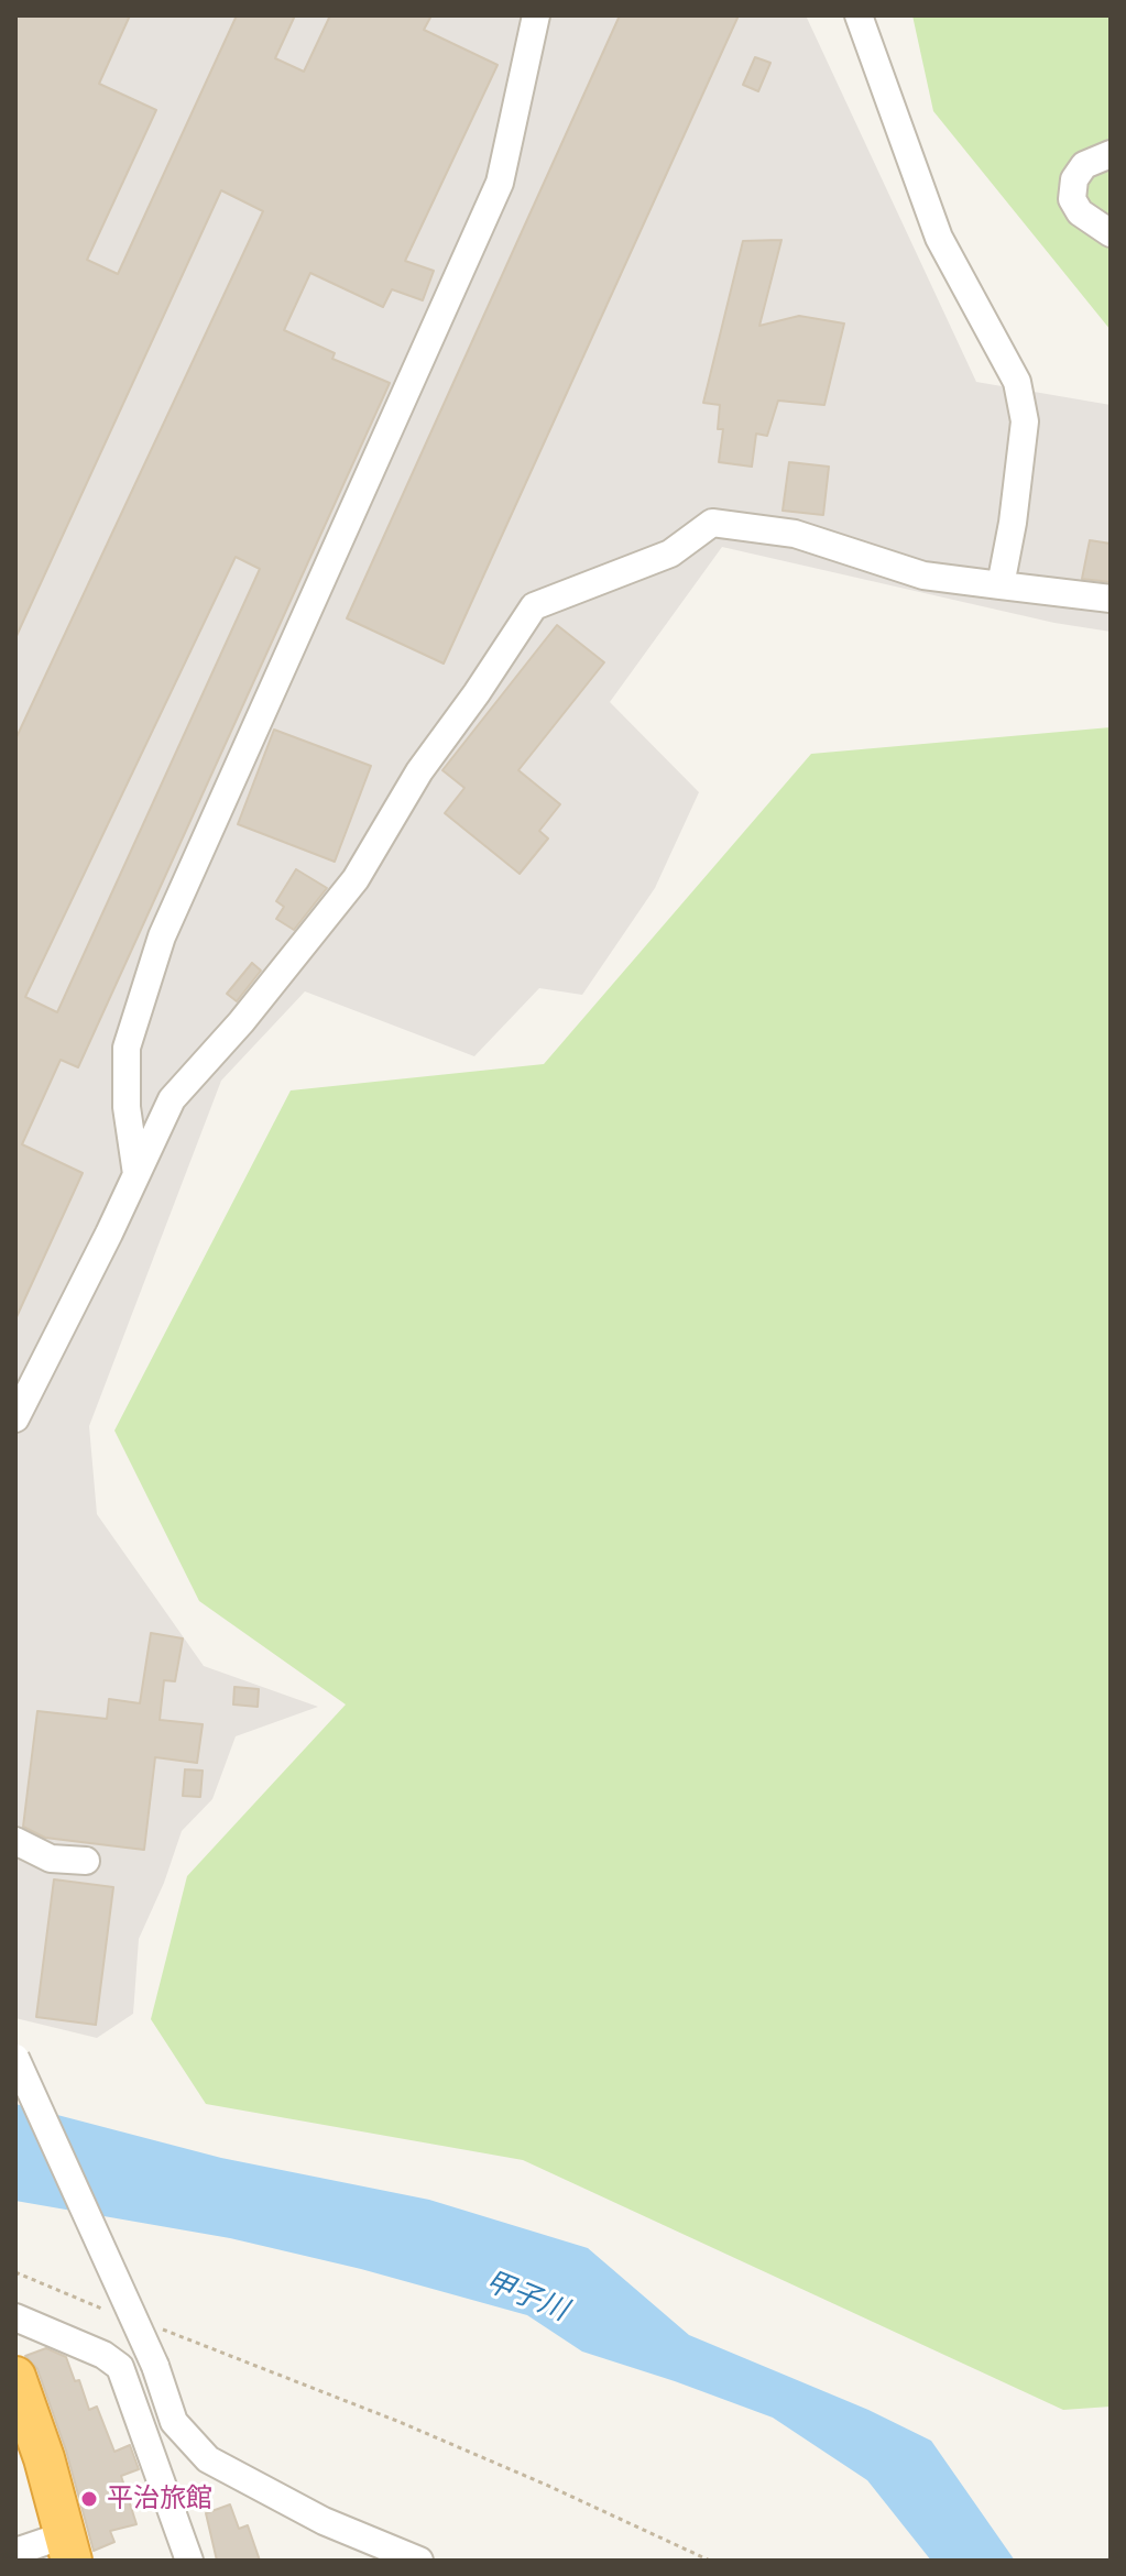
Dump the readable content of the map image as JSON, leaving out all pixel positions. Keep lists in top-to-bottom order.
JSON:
{
  "water": ["甲子川"],
  "places": ["平治旅館"]
}
